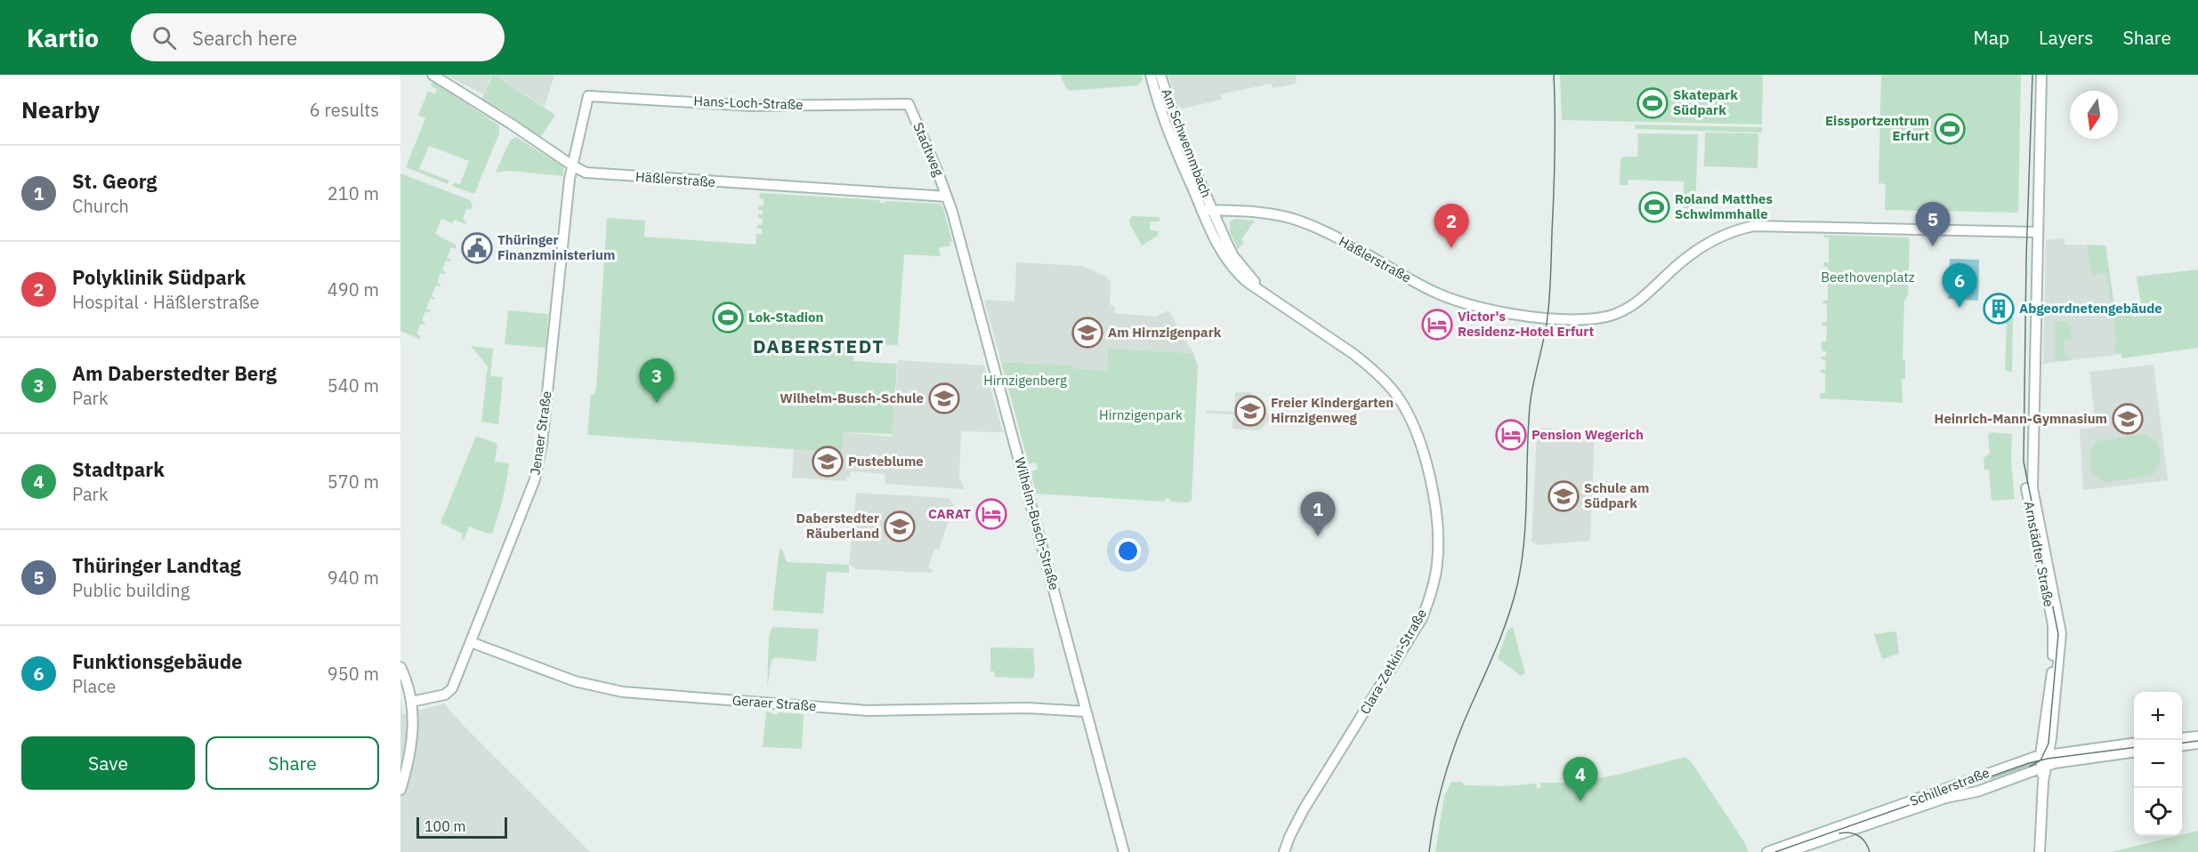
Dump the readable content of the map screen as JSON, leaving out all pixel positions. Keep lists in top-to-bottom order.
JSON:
{
  "streets": {
    "street": [
      "Hans-Loch-Straße",
      "Am Schwemmbach",
      "Stadtweg",
      "Häßlerstraße",
      "Jenaer Straße",
      "Wilhelm-Busch-Straße",
      "Arnstädter Straße",
      "Clara-Zetkin-Straße",
      "Geraer Straße",
      "Schillerstraße"
    ]
  },
  "crossings": [
    ["Hans-Loch-Straße", "Stadtweg"],
    ["Hans-Loch-Straße", "Jenaer Straße"],
    ["Am Schwemmbach", "Häßlerstraße"],
    ["Am Schwemmbach", "Clara-Zetkin-Straße"],
    ["Stadtweg", "Häßlerstraße"],
    ["Stadtweg", "Wilhelm-Busch-Straße"],
    ["Häßlerstraße", "Jenaer Straße"],
    ["Häßlerstraße", "Wilhelm-Busch-Straße"],
    ["Häßlerstraße", "Arnstädter Straße"],
    ["Häßlerstraße", "Clara-Zetkin-Straße"],
    ["Jenaer Straße", "Geraer Straße"],
    ["Wilhelm-Busch-Straße", "Geraer Straße"],
    ["Arnstädter Straße", "Schillerstraße"]
  ],
  "districts": ["DABERSTEDT"],
  "parks": ["Beethovenplatz", "Hirnzigenberg", "Hirnzigenpark"],
  "places": {
    "sports": [
      "Skatepark Südpark",
      "Eissportzentrum Erfurt",
      "Roland Matthes Schwimmhalle",
      "Lok-Stadion"
    ],
    "public building": ["Thüringer Finanzministerium"],
    "building": ["Abgeordnetengebäude"],
    "hotel": ["Victor's Residenz-Hotel Erfurt", "Pension Wegerich", "CARAT"],
    "school or university": [
      "Am Hirnzigenpark",
      "Wilhelm-Busch-Schule",
      "Freier Kindergarten Hirnzigenweg",
      "Heinrich-Mann-Gymnasium",
      "Pusteblume",
      "Schule am Südpark",
      "Daberstedter Räuberland"
    ]
  },
  "scale_bar": "100 m",
  "north": "bottom",
  "page": {
    "header": "Kartio",
    "search": "Search here",
    "nav": ["Map", "Layers", "Share"],
    "heading": ["Nearby", "6 results"],
    "list": [
      {
        "mark": "1",
        "name": "St. Georg",
        "note": "Church",
        "value": "210 m"
      },
      {
        "mark": "2",
        "name": "Polyklinik Südpark",
        "note": "Hospital · Häßlerstraße",
        "value": "490 m"
      },
      {
        "mark": "3",
        "name": "Am Daberstedter Berg",
        "note": "Park",
        "value": "540 m"
      },
      {
        "mark": "4",
        "name": "Stadtpark",
        "note": "Park",
        "value": "570 m"
      },
      {
        "mark": "5",
        "name": "Thüringer Landtag",
        "note": "Public building",
        "value": "940 m"
      },
      {
        "mark": "6",
        "name": "Funktionsgebäude",
        "note": "Place",
        "value": "950 m"
      }
    ],
    "pins": [
      "5",
      "2",
      "6",
      "3",
      "1",
      "4"
    ],
    "map_buttons": ["+", "−"],
    "buttons": ["Save", "Share"],
    "scale": "100 m"
  }
}
